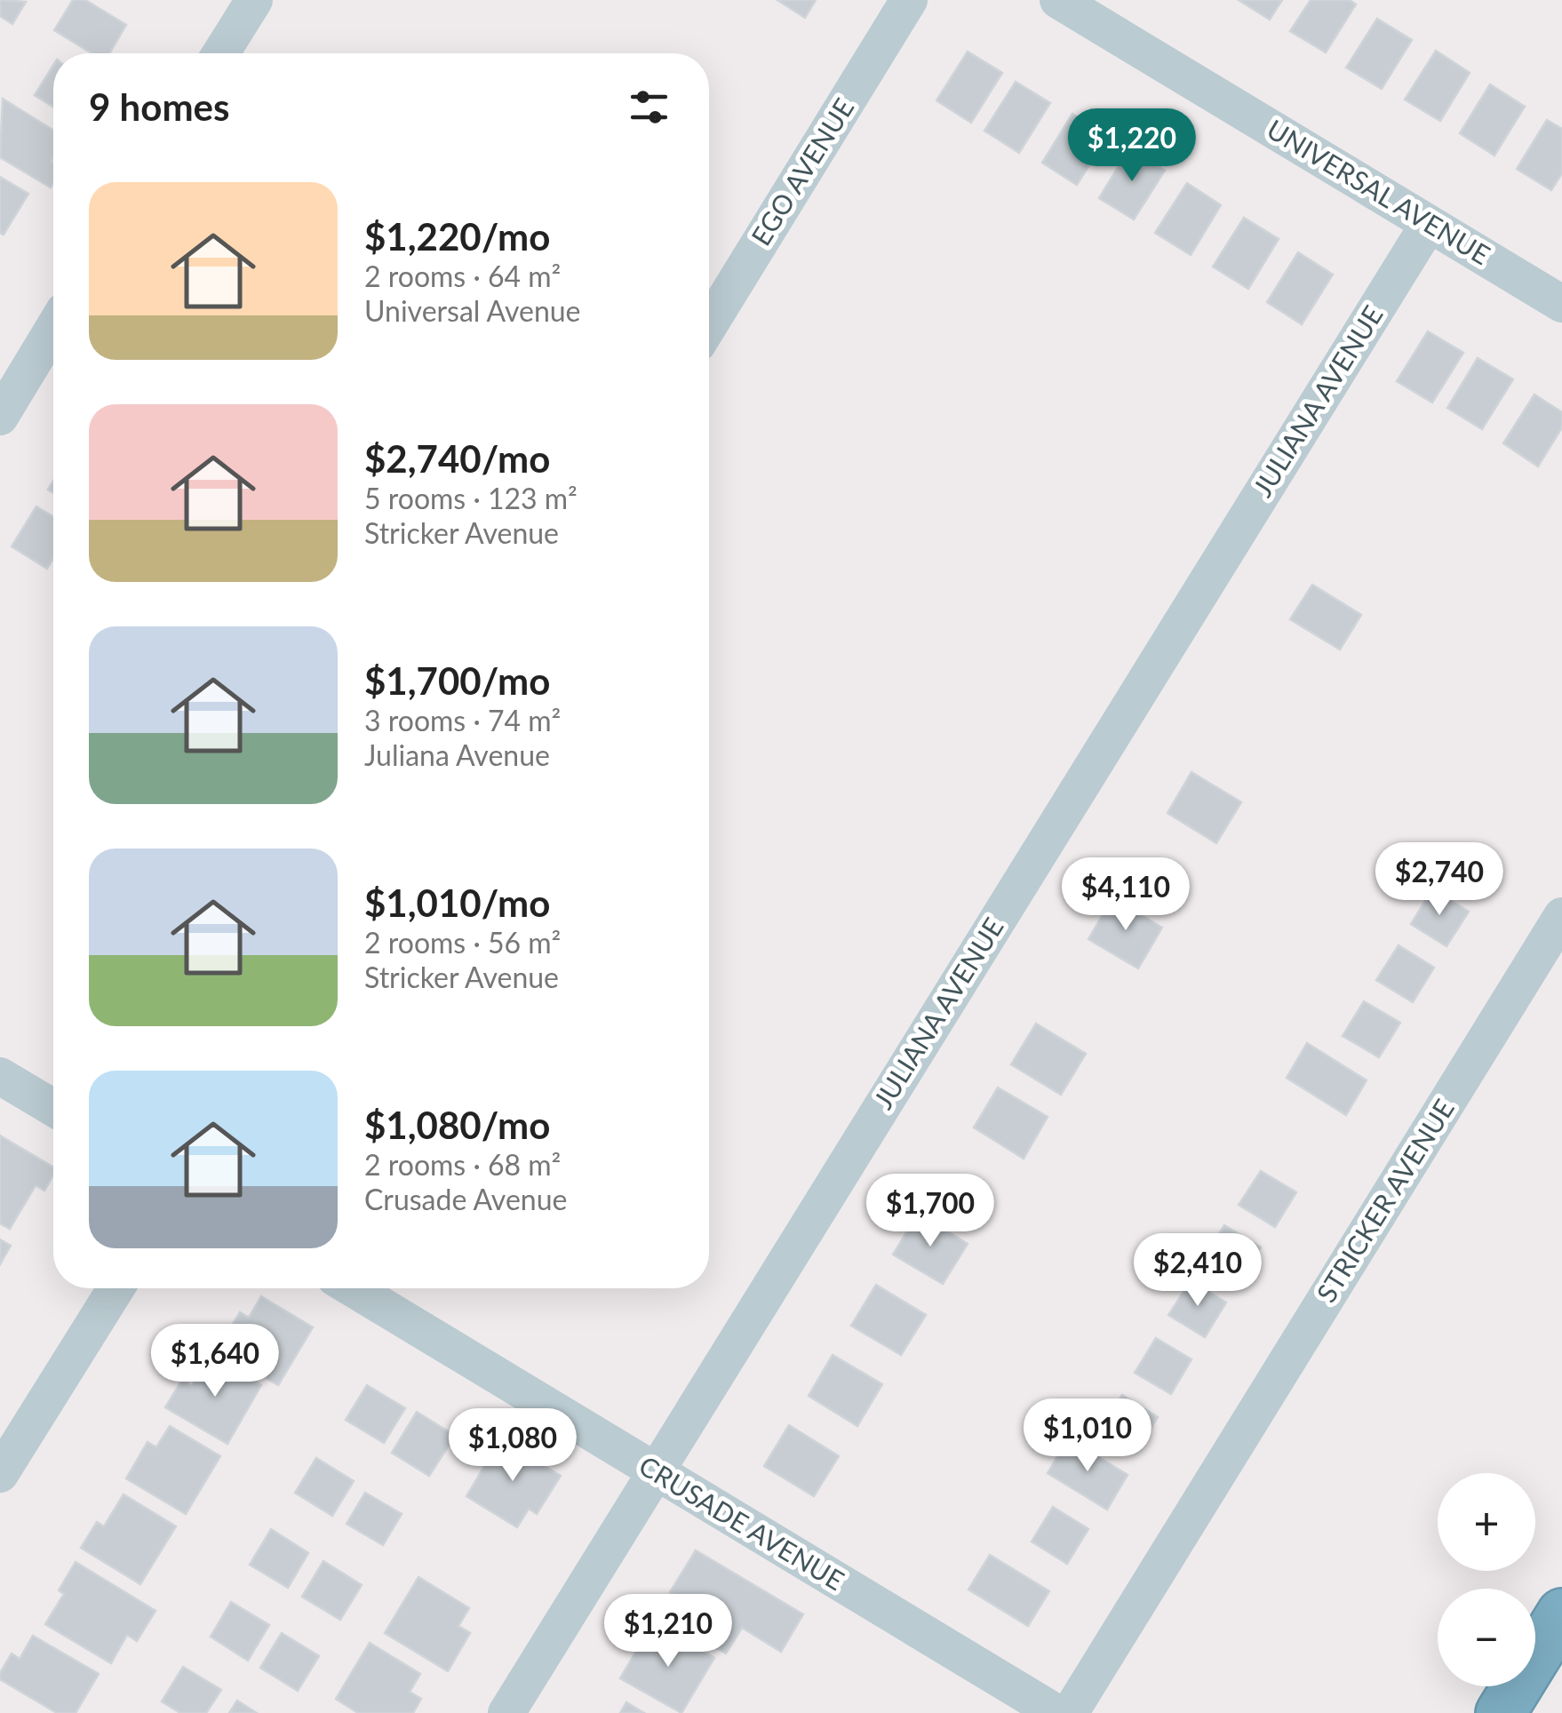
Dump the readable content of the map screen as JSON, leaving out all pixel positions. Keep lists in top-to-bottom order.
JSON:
{
  "streets": {
    "street": [
      "EGO AVENUE",
      "UNIVERSAL AVENUE",
      "JULIANA AVENUE",
      "STRICKER AVENUE",
      "CRUSADE AVENUE"
    ]
  },
  "crossings": [
    ["UNIVERSAL AVENUE", "JULIANA AVENUE"],
    ["JULIANA AVENUE", "CRUSADE AVENUE"]
  ],
  "page": {
    "heading": "9 homes",
    "price": [
      "$1,220",
      "$2,740",
      "$4,110",
      "$1,700",
      "$2,410",
      "$1,640",
      "$1,010",
      "$1,080",
      "$1,210"
    ],
    "list": [
      {
        "name": "$1,220/mo",
        "note": "2 rooms · 64 m² · Universal Avenue"
      },
      {
        "name": "$2,740/mo",
        "note": "5 rooms · 123 m² · Stricker Avenue"
      },
      {
        "name": "$1,700/mo",
        "note": "3 rooms · 74 m² · Juliana Avenue"
      },
      {
        "name": "$1,010/mo",
        "note": "2 rooms · 56 m² · Stricker Avenue"
      },
      {
        "name": "$1,080/mo",
        "note": "2 rooms · 68 m² · Crusade Avenue"
      }
    ],
    "map_buttons": ["+", "−"]
  }
}
